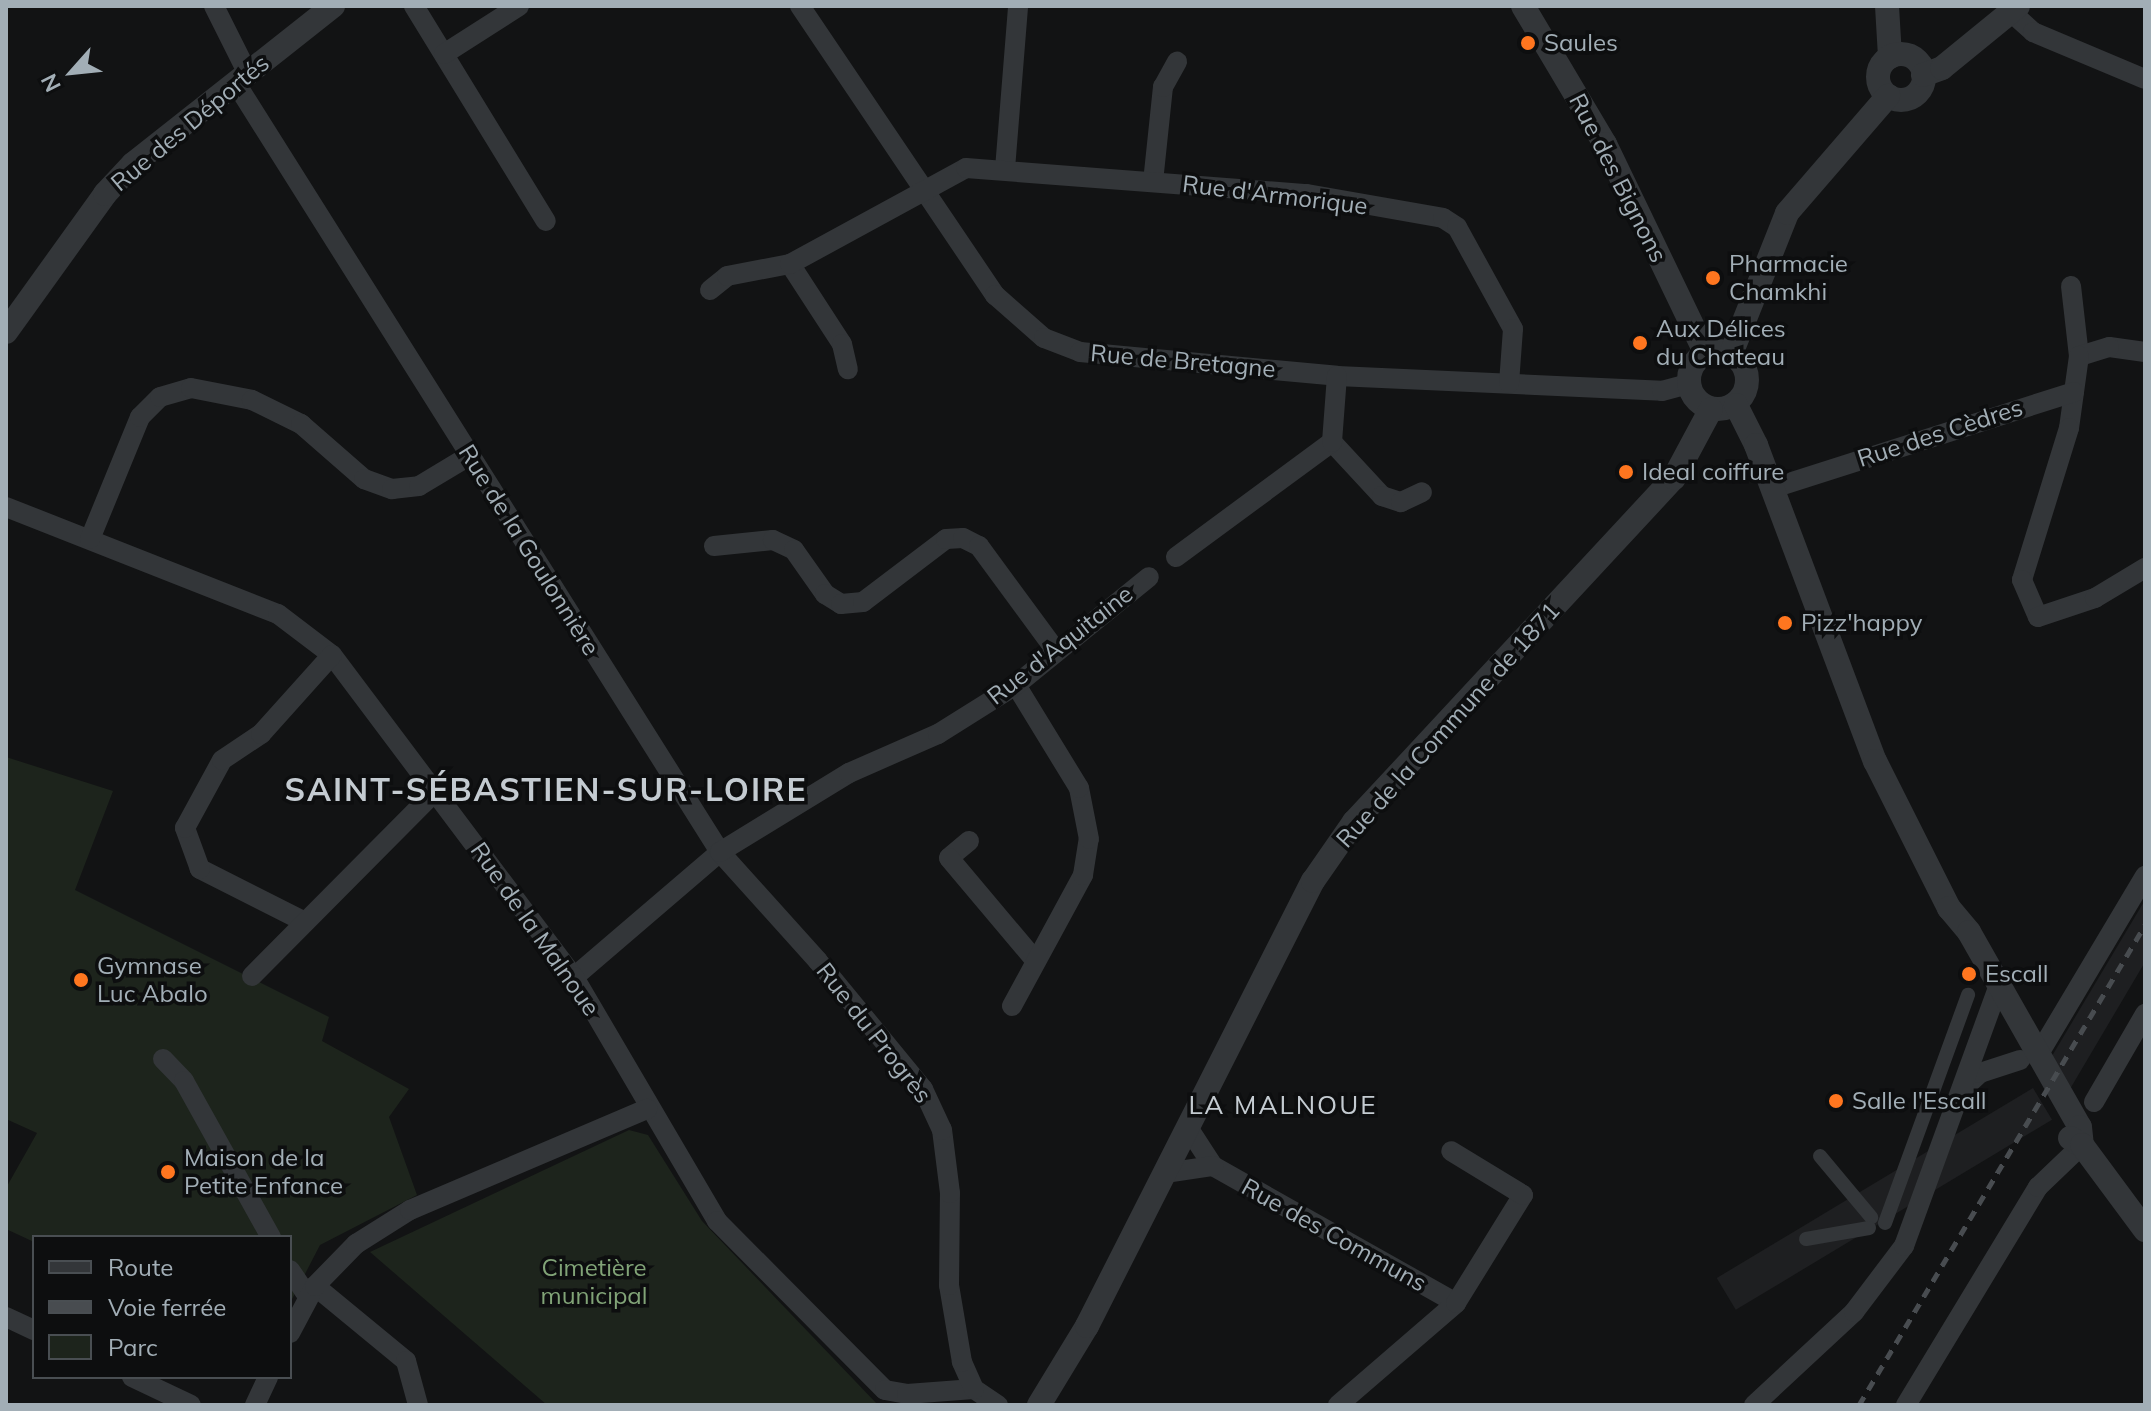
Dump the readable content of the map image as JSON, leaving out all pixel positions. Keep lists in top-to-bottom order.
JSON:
{
  "streets": {
    "street": [
      "Rue des Déportés",
      "Rue des Bignons",
      "Rue d'Armorique",
      "Rue de Bretagne",
      "Rue des Cèdres",
      "Rue de la Goulonnière",
      "Rue d'Aquitaine",
      "Rue de la Commune de 1871",
      "Rue de la Malnoue",
      "Rue du Progrès",
      "Rue des Communs"
    ]
  },
  "crossings": [
    ["Rue des Déportés", "Rue de la Goulonnière"],
    ["Rue des Bignons", "Rue de Bretagne"],
    ["Rue des Bignons", "Rue de la Commune de 1871"],
    ["Rue d'Armorique", "Rue de Bretagne"],
    ["Rue de Bretagne", "Rue de la Commune de 1871"],
    ["Rue de la Goulonnière", "Rue d'Aquitaine"],
    ["Rue de la Goulonnière", "Rue du Progrès"],
    ["Rue d'Aquitaine", "Rue du Progrès"],
    ["Rue de la Commune de 1871", "Rue des Communs"],
    ["Rue de la Malnoue", "Rue du Progrès"]
  ],
  "districts": ["SAINT-SÉBASTIEN-SUR-LOIRE", "LA MALNOUE"],
  "parks": ["Cimetière municipal"],
  "places": [
    "Saules",
    "Pharmacie Chamkhi",
    "Aux Délices du Chateau",
    "Ideal coiffure",
    "Pizz'happy",
    "Escall",
    "Gymnase Luc Abalo",
    "Salle l'Escall",
    "Maison de la Petite Enfance"
  ],
  "legend": ["Route", "Voie ferrée", "Parc"],
  "north": "bottom left"
}
